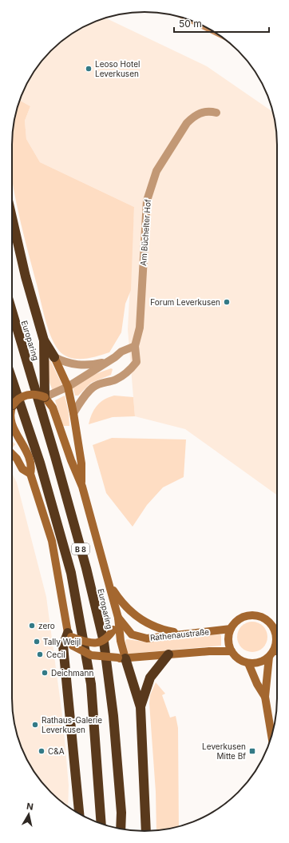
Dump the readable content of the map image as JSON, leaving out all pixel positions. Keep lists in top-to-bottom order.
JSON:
{
  "streets": {
    "highway": ["Europaring", "B 8"],
    "main road": ["Rathenaustraße"],
    "street": ["Am Büchelter Hof"]
  },
  "crossings": [
    ["Am Büchelter Hof", "Europaring"],
    ["Europaring", "Rathenaustraße"]
  ],
  "places": {
    "other": [
      "Leoso Hotel Leverkusen",
      "Forum Leverkusen",
      "zero",
      "Tally Weijl",
      "Cecil",
      "Deichmann",
      "Rathaus-Galerie Leverkusen",
      "C&A"
    ],
    "transit": ["Leverkusen Mitte Bf"]
  },
  "scale_bar": "50 m",
  "north": "top"
}
